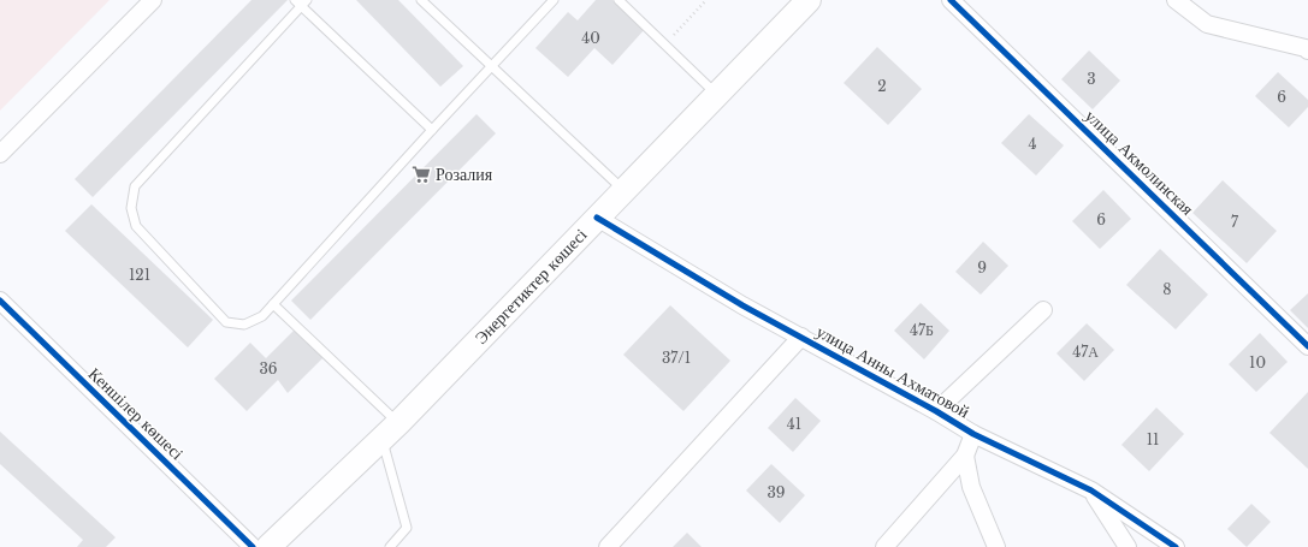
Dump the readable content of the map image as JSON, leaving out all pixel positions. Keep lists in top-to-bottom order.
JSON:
{
  "streets": {
    "main road": ["Энергетиктер көшесі"],
    "street": ["улица Акмолинская", "улица Анны Ахматовой", "Кеншілер көшесі"]
  },
  "crossings": [
    ["Энергетиктер көшесі", "улица Анны Ахматовой"]
  ],
  "places": {
    "supermarket": ["Розалия"]
  },
  "house_numbers": [
    "40",
    "3",
    "2",
    "6",
    "4",
    "6",
    "7",
    "9",
    "121",
    "8",
    "47Б",
    "47А",
    "37/1",
    "10",
    "36",
    "41",
    "11",
    "39"
  ]
}
